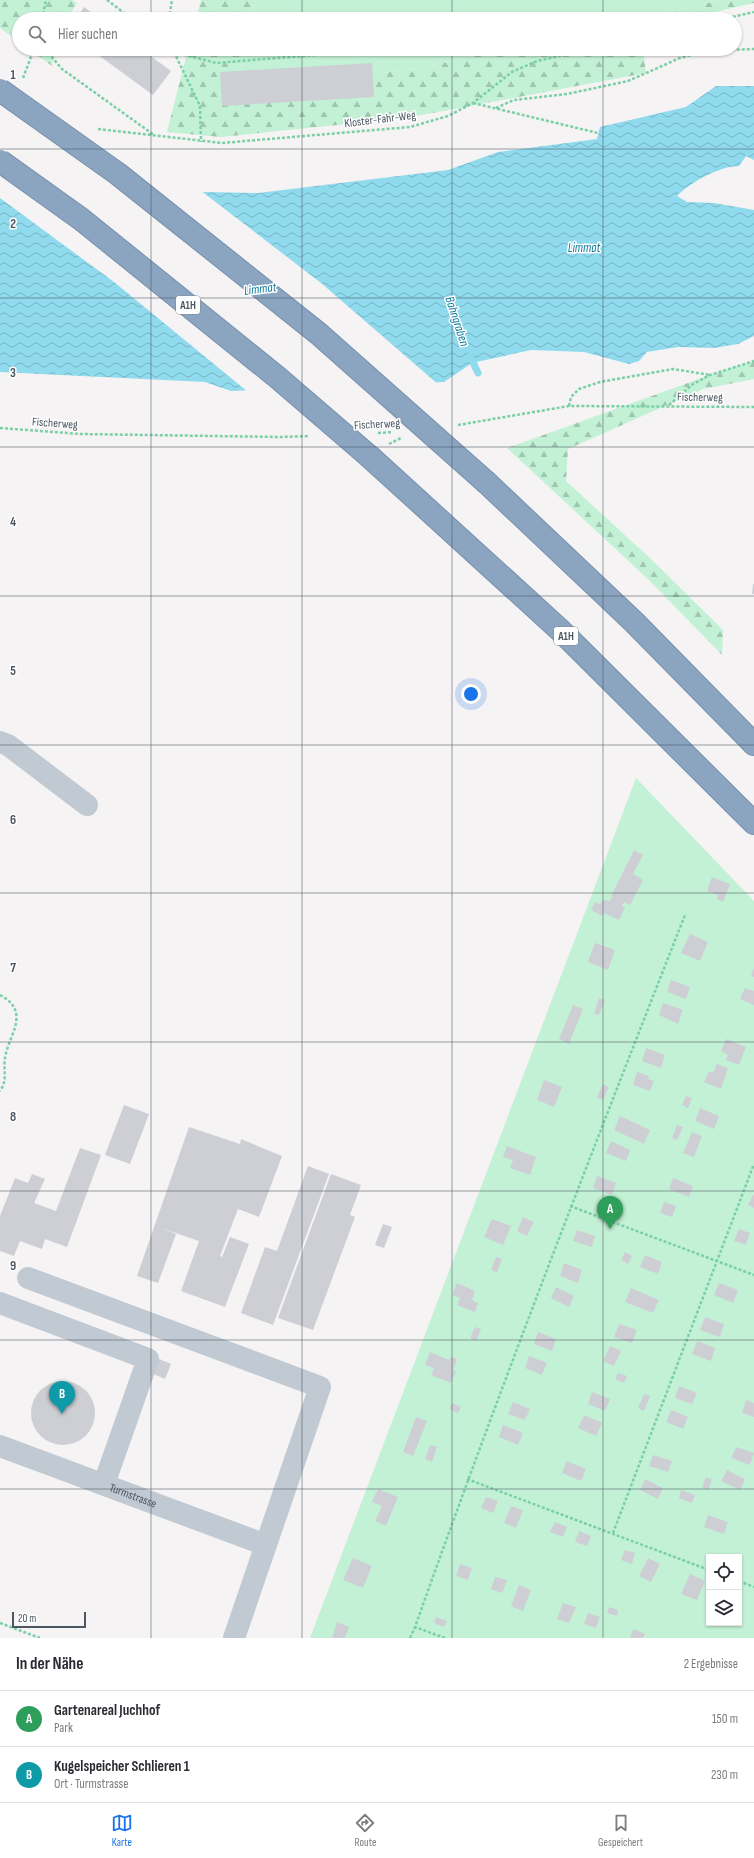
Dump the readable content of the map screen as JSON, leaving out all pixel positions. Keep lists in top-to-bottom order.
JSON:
{
  "streets": {
    "highway": ["A1H"],
    "street": ["Turmstrasse"],
    "path": ["Kloster-Fahr-Weg", "Fischerweg"]
  },
  "water": ["Limmat", "Bahngraben"],
  "scale_bar": "20 m",
  "page": {
    "search": "Hier suchen",
    "pins": ["A", "B"],
    "scale": "20 m",
    "heading": ["In der Nähe", "2 Ergebnisse"],
    "list": [
      {
        "mark": "A",
        "name": "Gartenareal Juchhof",
        "note": "Park",
        "value": "150 m"
      },
      {
        "mark": "B",
        "name": "Kugelspeicher Schlieren 1",
        "note": "Ort · Turmstrasse",
        "value": "230 m"
      }
    ],
    "nav": ["Karte", "Route", "Gespeichert"]
  },
  "grid": {
    "rows": [
      "1",
      "2",
      "3",
      "4",
      "5",
      "6",
      "7",
      "8",
      "9"
    ]
  }
}
